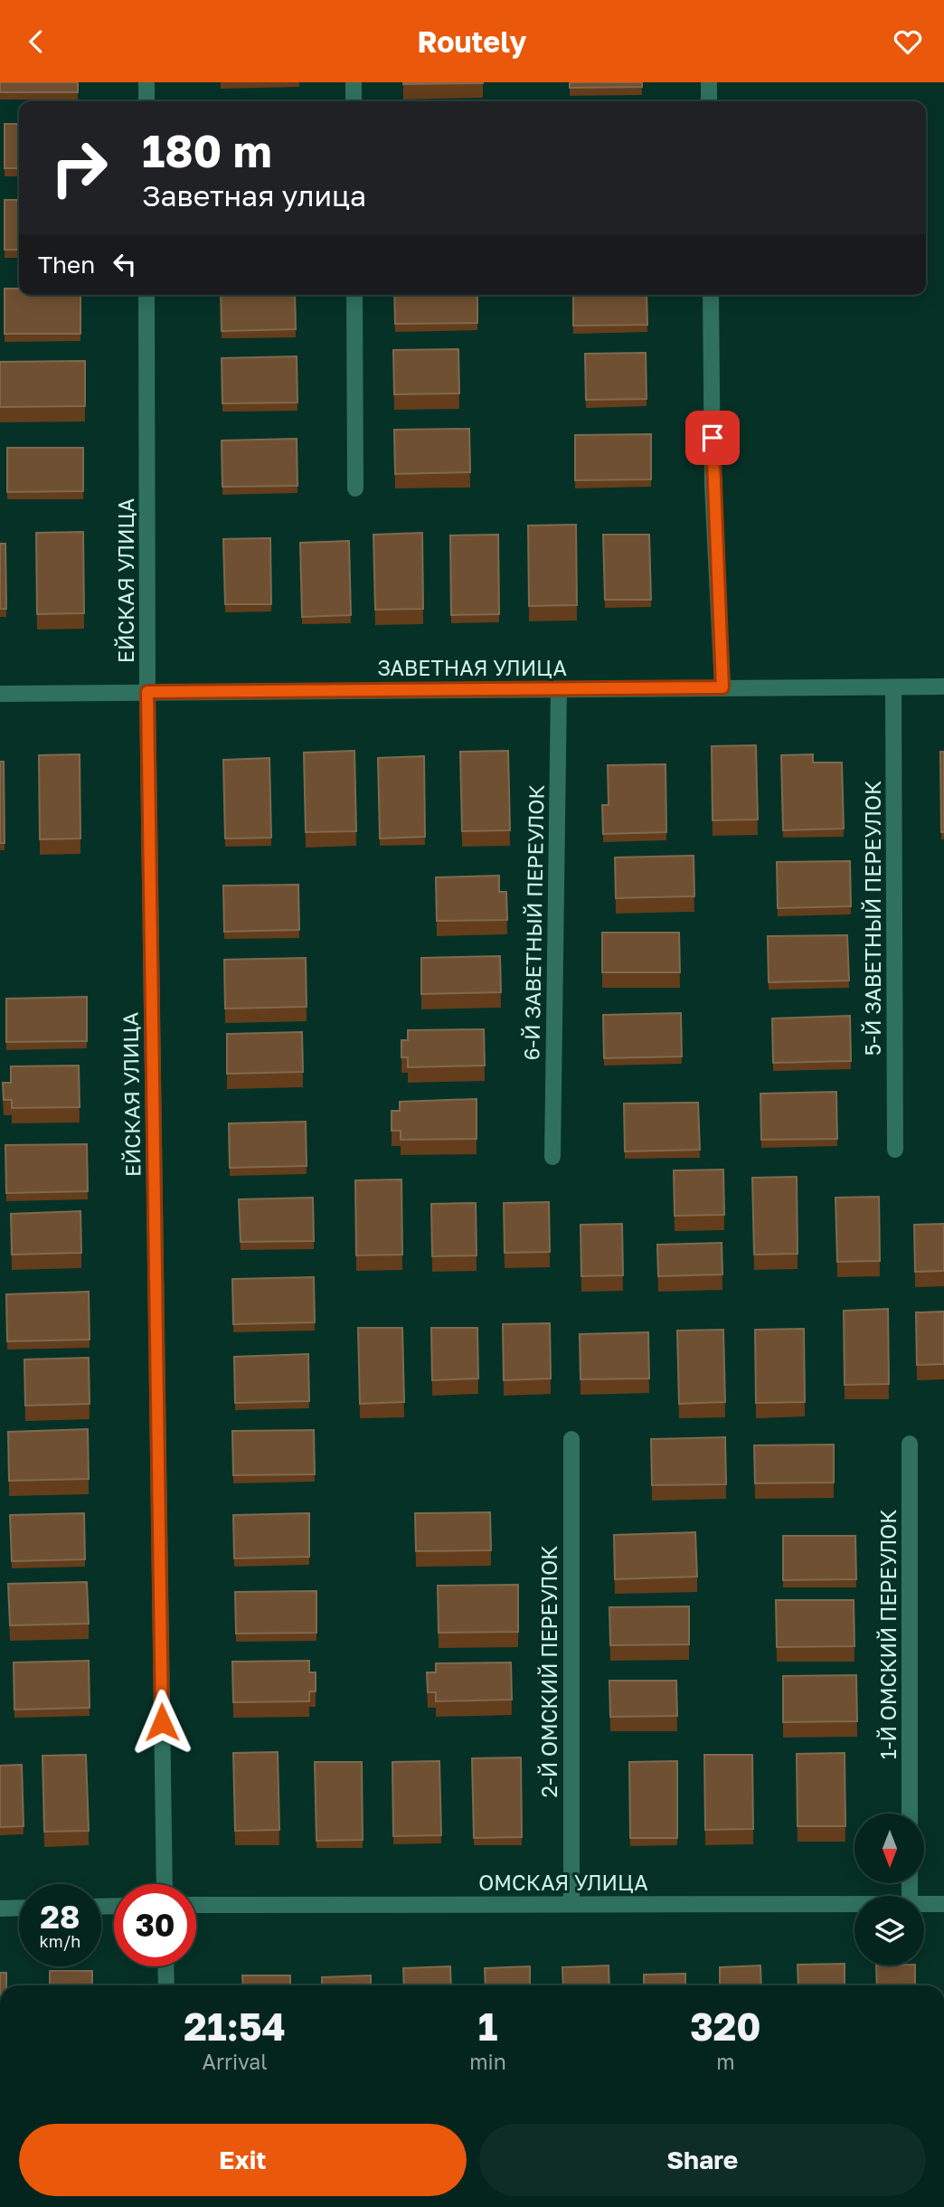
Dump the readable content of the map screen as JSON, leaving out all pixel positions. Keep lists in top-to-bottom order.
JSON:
{
  "streets": {
    "street": [
      "ЕЙСКАЯ УЛИЦА",
      "ЗАВЕТНАЯ УЛИЦА",
      "5-Й ЗАВЕТНЫЙ ПЕРЕУЛОК",
      "6-Й ЗАВЕТНЫЙ ПЕРЕУЛОК",
      "1-Й ОМСКИЙ ПЕРЕУЛОК",
      "2-Й ОМСКИЙ ПЕРЕУЛОК",
      "ОМСКАЯ УЛИЦА"
    ]
  },
  "crossings": [
    ["ЕЙСКАЯ УЛИЦА", "ЗАВЕТНАЯ УЛИЦА"],
    ["ЗАВЕТНАЯ УЛИЦА", "5-Й ЗАВЕТНЫЙ ПЕРЕУЛОК"],
    ["ЗАВЕТНАЯ УЛИЦА", "6-Й ЗАВЕТНЫЙ ПЕРЕУЛОК"],
    ["2-Й ОМСКИЙ ПЕРЕУЛОК", "ОМСКАЯ УЛИЦА"]
  ],
  "north": "bottom",
  "page": {
    "header": "Routely",
    "turn": ["180 m", "Заветная улица"],
    "then": "Then",
    "speed": "28 km/h",
    "limit": "30",
    "eta": [
      "21:54",
      "Arrival",
      "1",
      "min",
      "320",
      "m"
    ],
    "buttons": ["Exit", "Share"]
  }
}
